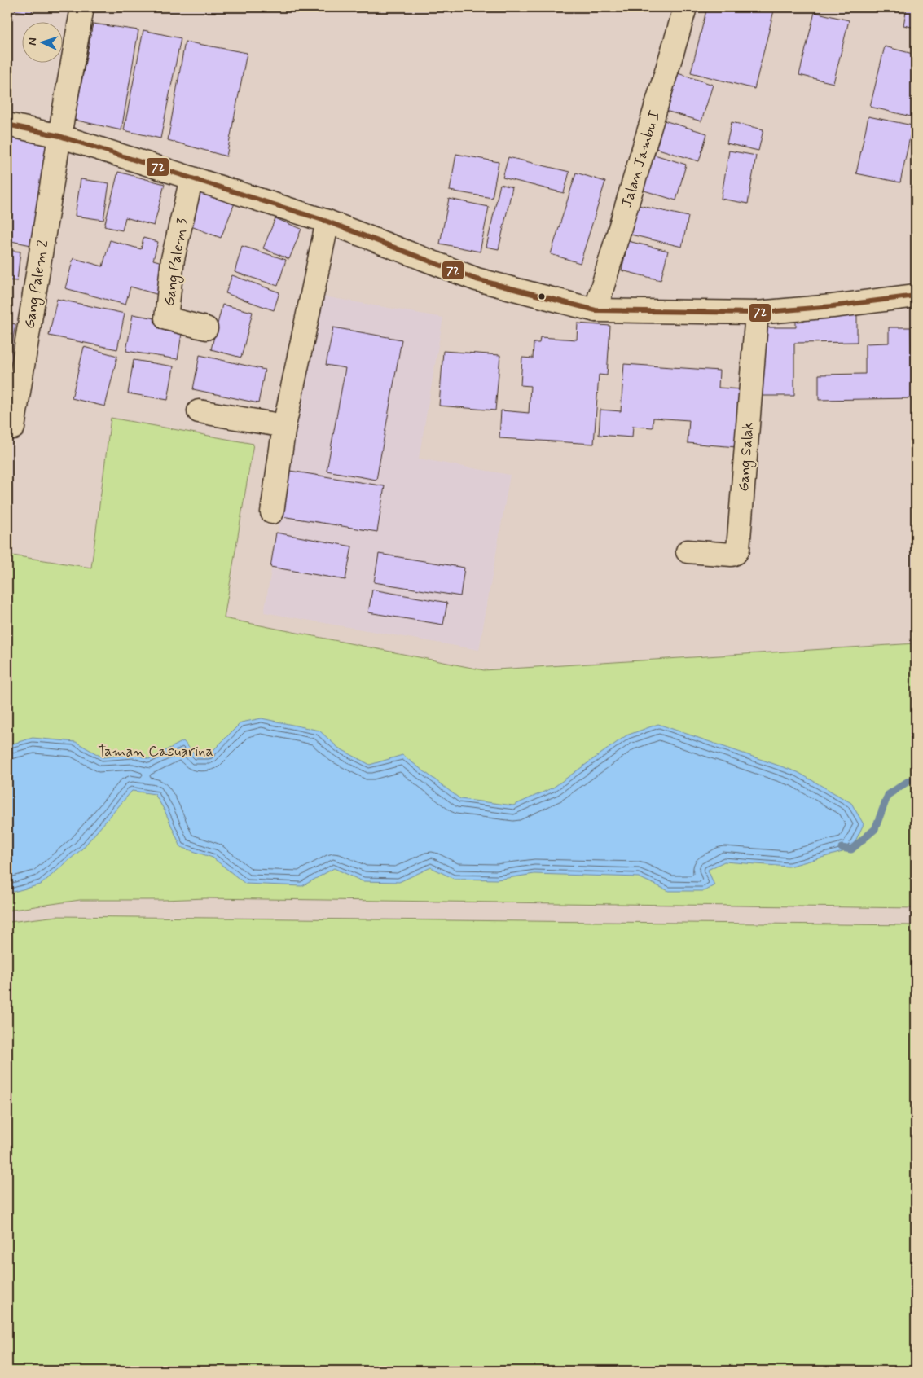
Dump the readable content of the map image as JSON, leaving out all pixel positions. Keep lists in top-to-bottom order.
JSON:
{
  "streets": {
    "street": [
      "Jalan Jambu I",
      "Gang Palem 3",
      "Gang Palem 2",
      "Gang Salak"
    ]
  },
  "parks": ["Taman Casuarina"],
  "lines": ["transit line 72"],
  "north": "left"
}
